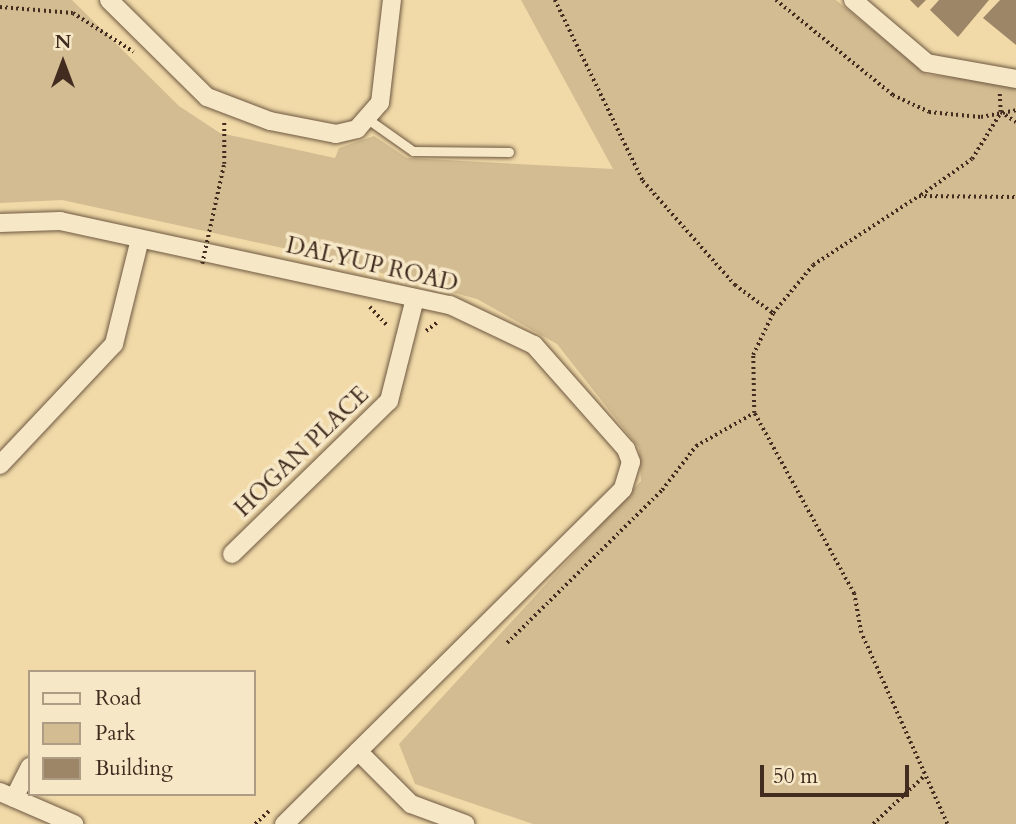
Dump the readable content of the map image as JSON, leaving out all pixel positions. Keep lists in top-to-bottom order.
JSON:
{
  "streets": {
    "street": ["DALYUP ROAD", "HOGAN PLACE"]
  },
  "crossings": [
    ["DALYUP ROAD", "HOGAN PLACE"]
  ],
  "legend": ["Road", "Park", "Building"],
  "scale_bar": "50 m",
  "north": "top"
}
